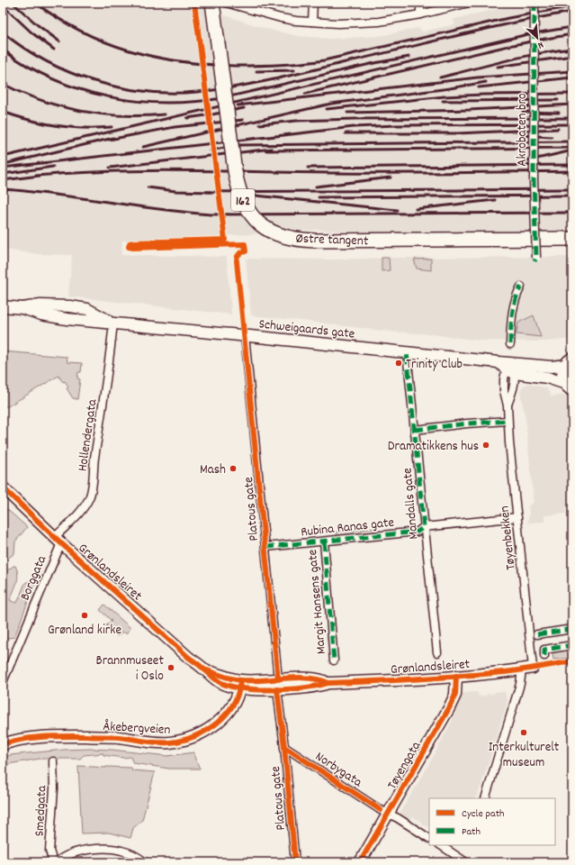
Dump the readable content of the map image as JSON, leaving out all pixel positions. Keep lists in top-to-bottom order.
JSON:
{
  "streets": {
    "highway": ["162", "Østre tangent"],
    "street": [
      "Akrobaten bro",
      "Schweigaards gate",
      "Hollendergata",
      "Mandalls gate",
      "Platous gate",
      "Rubina Ranas gate",
      "Tøyenbekken",
      "Grønlandsleiret",
      "Borggata",
      "Margit Hansens gate",
      "Åkebergveien",
      "Tøyengata",
      "Norbygata",
      "Smedgata"
    ]
  },
  "crossings": [
    ["Schweigaards gate", "Hollendergata"],
    ["Schweigaards gate", "Mandalls gate"],
    ["Schweigaards gate", "Platous gate"],
    ["Schweigaards gate", "Tøyenbekken"],
    ["Hollendergata", "Grønlandsleiret"],
    ["Hollendergata", "Borggata"],
    ["Mandalls gate", "Rubina Ranas gate"],
    ["Platous gate", "Rubina Ranas gate"],
    ["Platous gate", "Grønlandsleiret"],
    ["Platous gate", "Norbygata"],
    ["Rubina Ranas gate", "Tøyenbekken"],
    ["Rubina Ranas gate", "Margit Hansens gate"],
    ["Tøyenbekken", "Grønlandsleiret"],
    ["Grønlandsleiret", "Borggata"],
    ["Grønlandsleiret", "Åkebergveien"],
    ["Grønlandsleiret", "Tøyengata"],
    ["Tøyengata", "Norbygata"]
  ],
  "places": [
    "Trinity Club",
    "Dramatikkens hus",
    "Mash",
    "Grønland kirke",
    "Brannmuseet i Oslo",
    "Interkulturelt museum"
  ],
  "legend": ["Cycle path", "Path"],
  "north": "bottom right"
}
